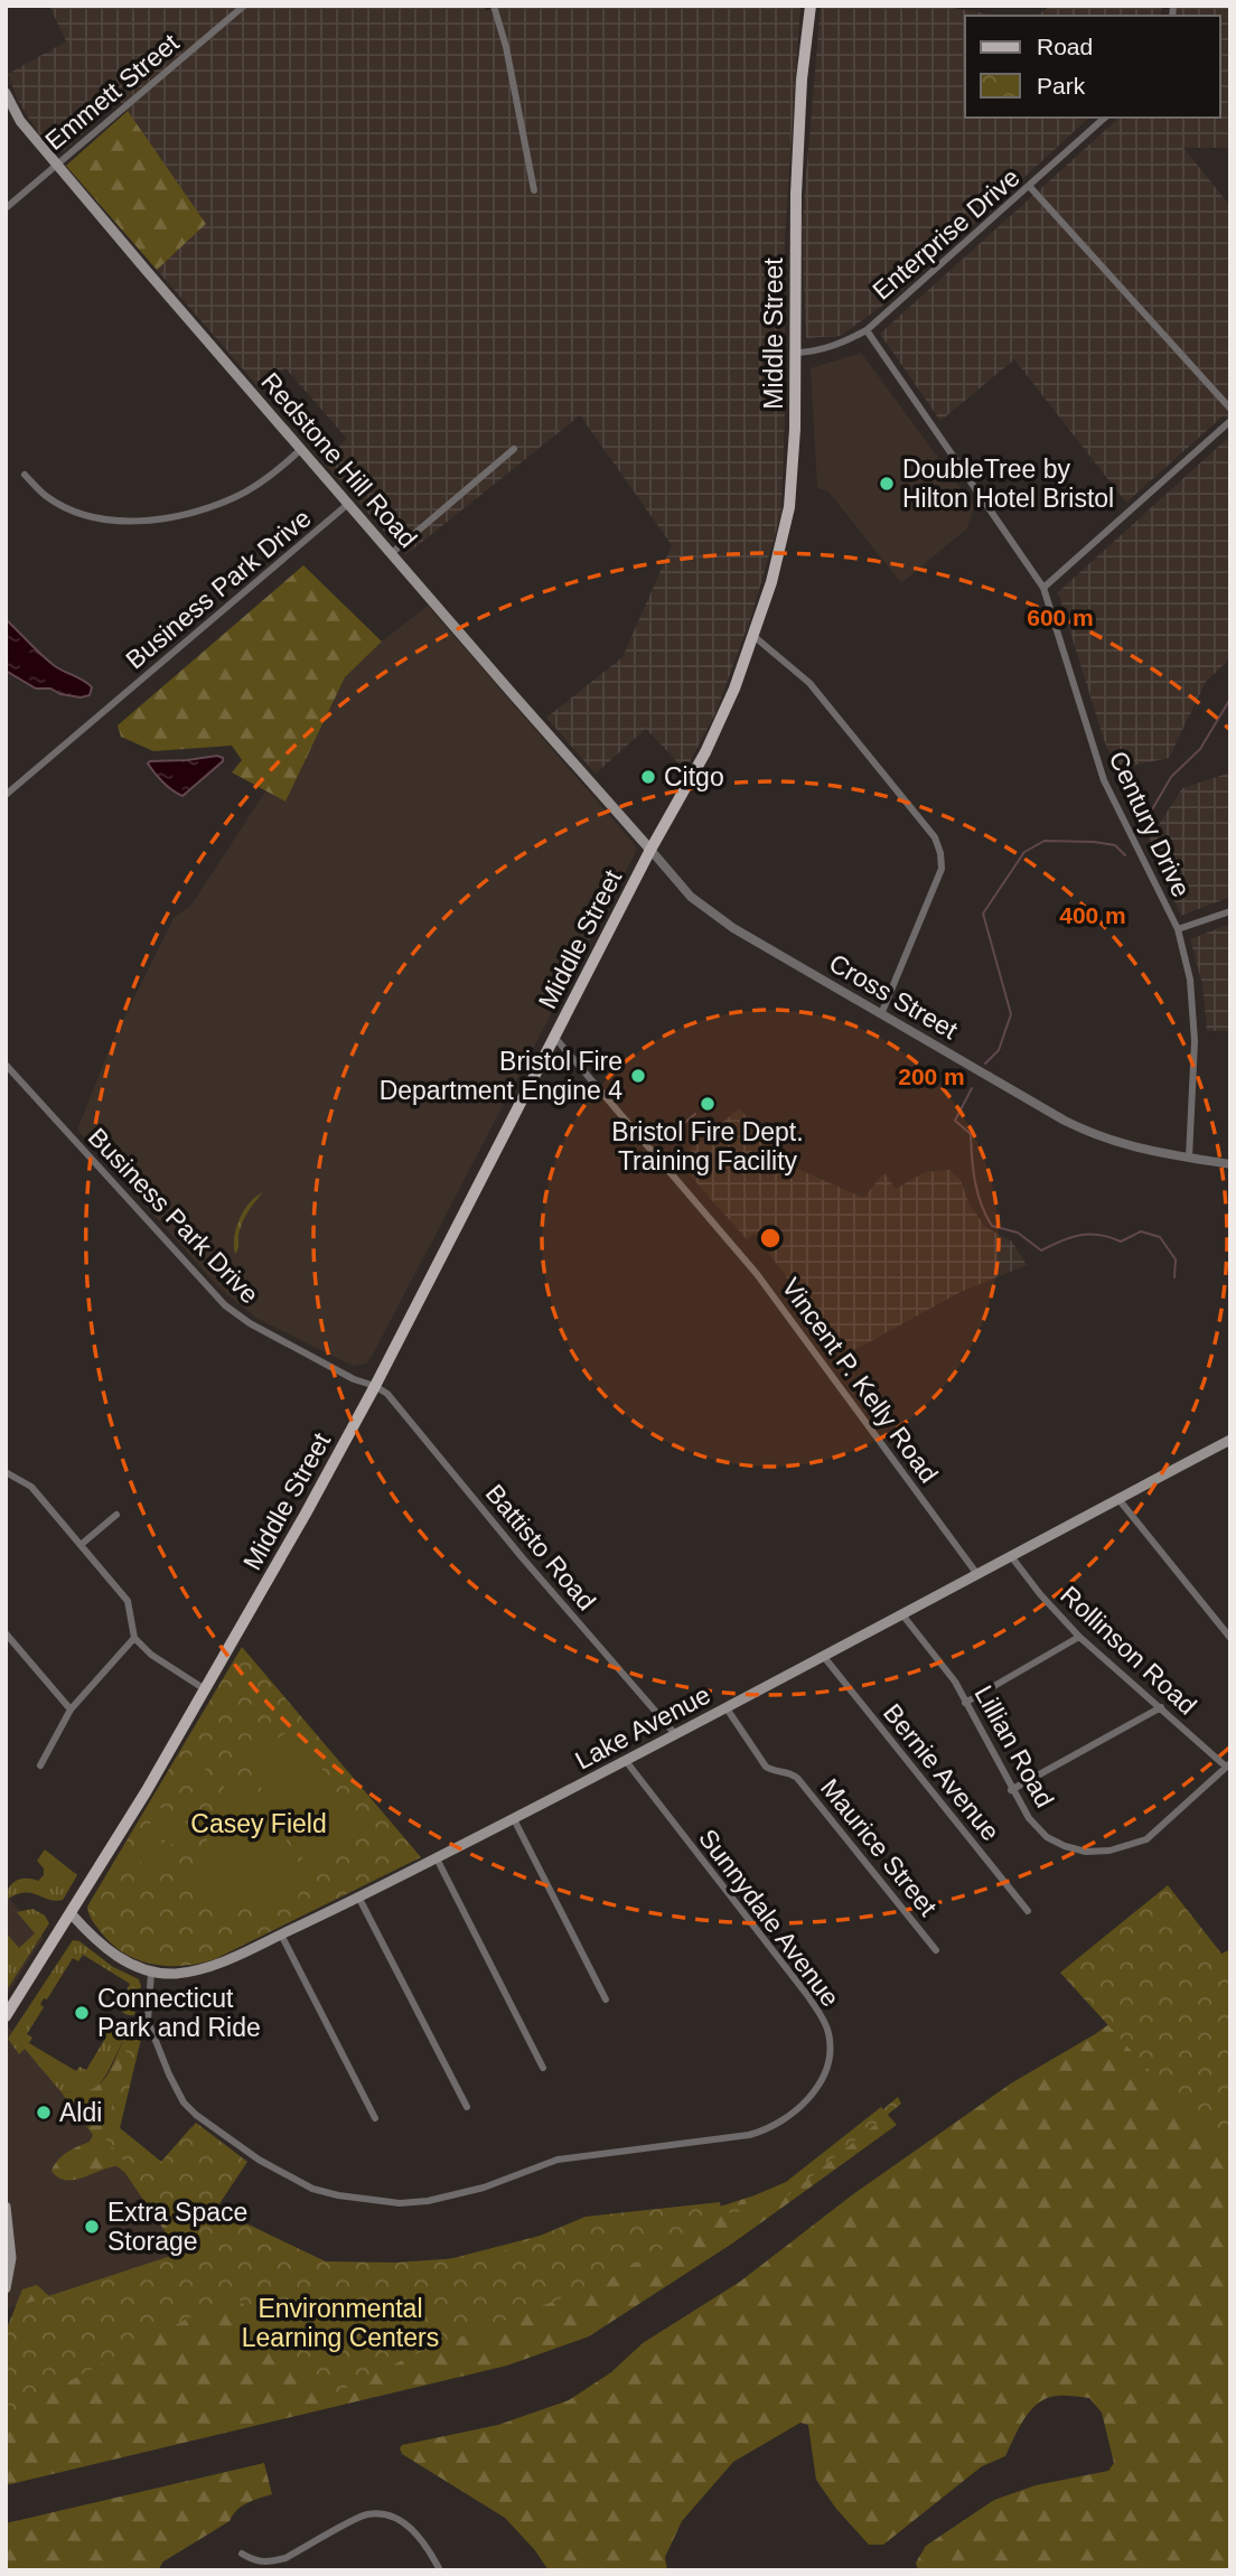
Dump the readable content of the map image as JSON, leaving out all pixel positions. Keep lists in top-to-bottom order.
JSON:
{
  "streets": {
    "main road": ["Middle Street", "Redstone Hill Road", "Lake Avenue"],
    "street": [
      "Emmett Street",
      "Enterprise Drive",
      "Business Park Drive",
      "Century Drive",
      "Cross Street",
      "Vincent P. Kelly Road",
      "Battisto Road",
      "Rollinson Road",
      "Lillian Road",
      "Bernie Avenue",
      "Maurice Street",
      "Sunnydale Avenue"
    ]
  },
  "crossings": [
    ["Emmett Street", "Redstone Hill Road"],
    ["Enterprise Drive", "Middle Street"],
    ["Enterprise Drive", "Century Drive"],
    ["Middle Street", "Redstone Hill Road"],
    ["Middle Street", "Business Park Drive"],
    ["Middle Street", "Cross Street"],
    ["Middle Street", "Vincent P. Kelly Road"],
    ["Middle Street", "Battisto Road"],
    ["Middle Street", "Lake Avenue"],
    ["Redstone Hill Road", "Business Park Drive"],
    ["Redstone Hill Road", "Cross Street"],
    ["Business Park Drive", "Battisto Road"],
    ["Century Drive", "Cross Street"],
    ["Vincent P. Kelly Road", "Lake Avenue"],
    ["Battisto Road", "Lake Avenue"],
    ["Rollinson Road", "Lake Avenue"],
    ["Rollinson Road", "Lillian Road"],
    ["Lake Avenue", "Lillian Road"],
    ["Lake Avenue", "Bernie Avenue"],
    ["Lake Avenue", "Maurice Street"],
    ["Lake Avenue", "Sunnydale Avenue"]
  ],
  "parks": ["Casey Field", "Environmental Learning Centers"],
  "places": [
    "DoubleTree by Hilton Hotel Bristol",
    "Citgo",
    "Bristol Fire Department Engine 4",
    "Bristol Fire Dept. Training Facility",
    "Connecticut Park and Ride",
    "Aldi",
    "Extra Space Storage"
  ],
  "legend": ["Road", "Park"],
  "rings": ["600 m", "400 m", "200 m"]
}
